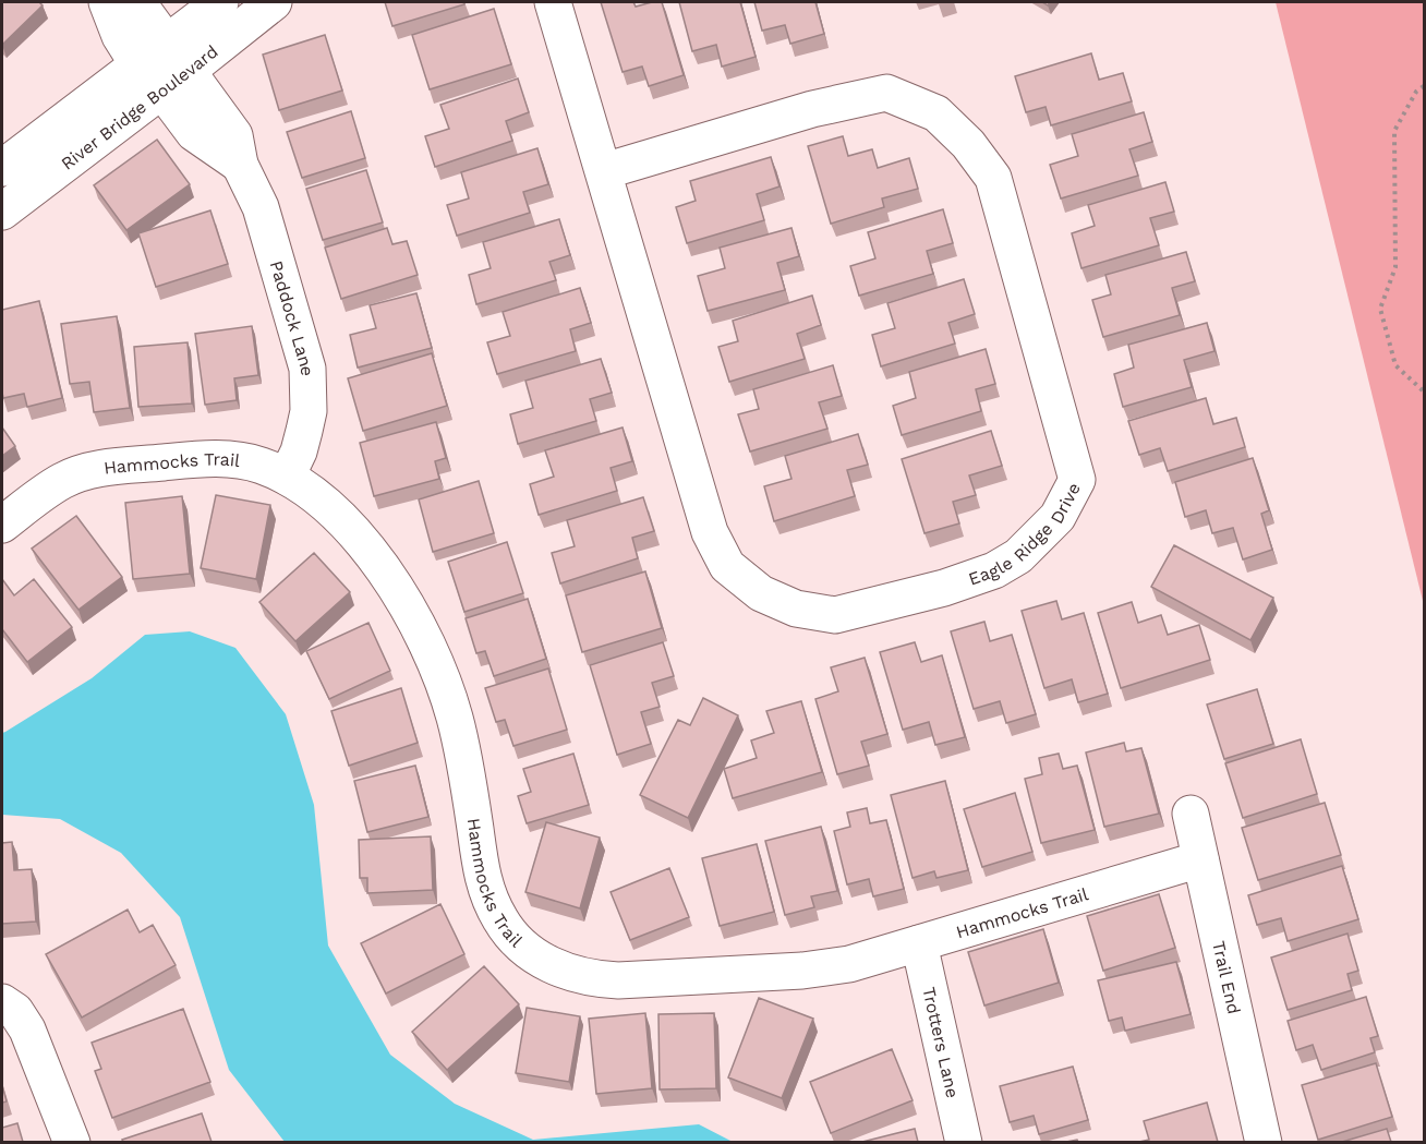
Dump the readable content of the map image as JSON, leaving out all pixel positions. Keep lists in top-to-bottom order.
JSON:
{
  "streets": {
    "street": [
      "River Bridge Boulevard",
      "Paddock Lane",
      "Hammocks Trail",
      "Eagle Ridge Drive",
      "Trail End",
      "Trotters Lane"
    ]
  },
  "crossings": [
    ["River Bridge Boulevard", "Paddock Lane"],
    ["Paddock Lane", "Hammocks Trail"],
    ["Hammocks Trail", "Trail End"],
    ["Hammocks Trail", "Trotters Lane"]
  ]
}
